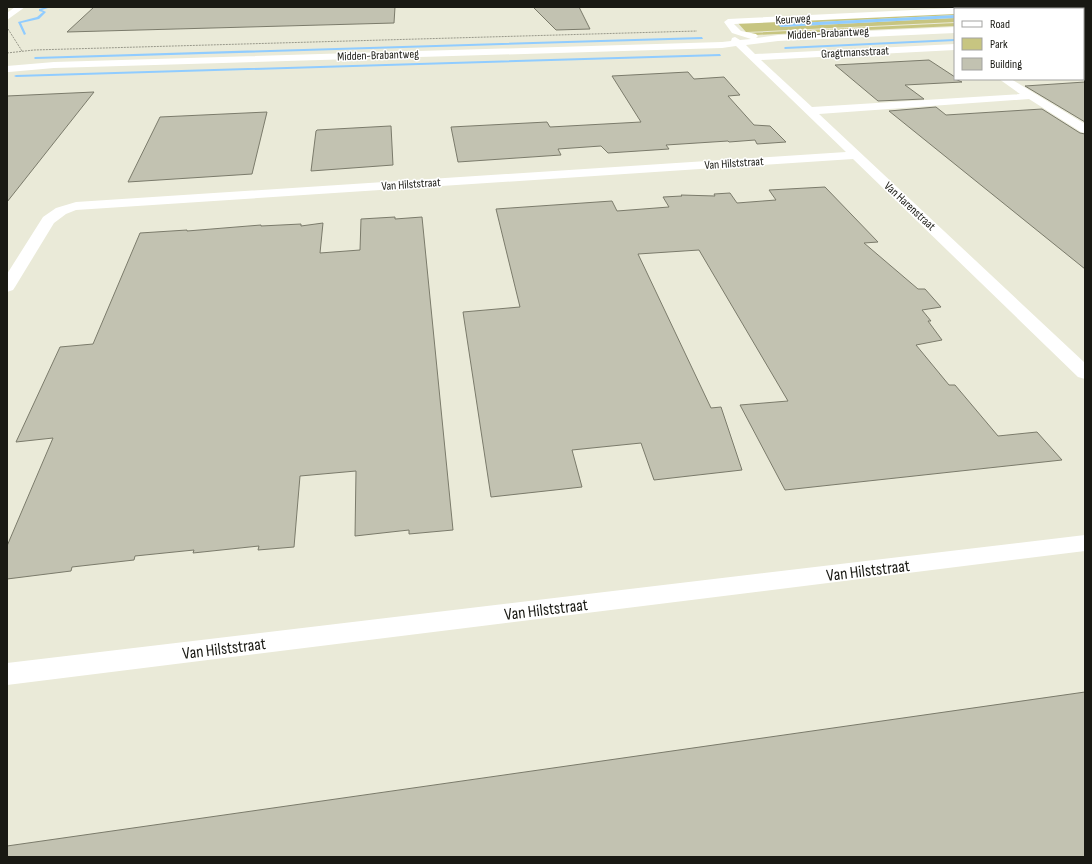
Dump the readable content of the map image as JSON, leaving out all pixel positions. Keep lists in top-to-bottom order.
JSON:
{
  "streets": {
    "street": [
      "Keurweg",
      "Midden-Brabantweg",
      "Gragtmansstraat",
      "Van Hilststraat",
      "Van Harenstraat"
    ]
  },
  "crossings": [
    ["Keurweg", "Midden-Brabantweg"],
    ["Midden-Brabantweg", "Van Harenstraat"],
    ["Gragtmansstraat", "Van Harenstraat"],
    ["Van Hilststraat", "Van Harenstraat"]
  ],
  "legend": ["Road", "Park", "Building"]
}
